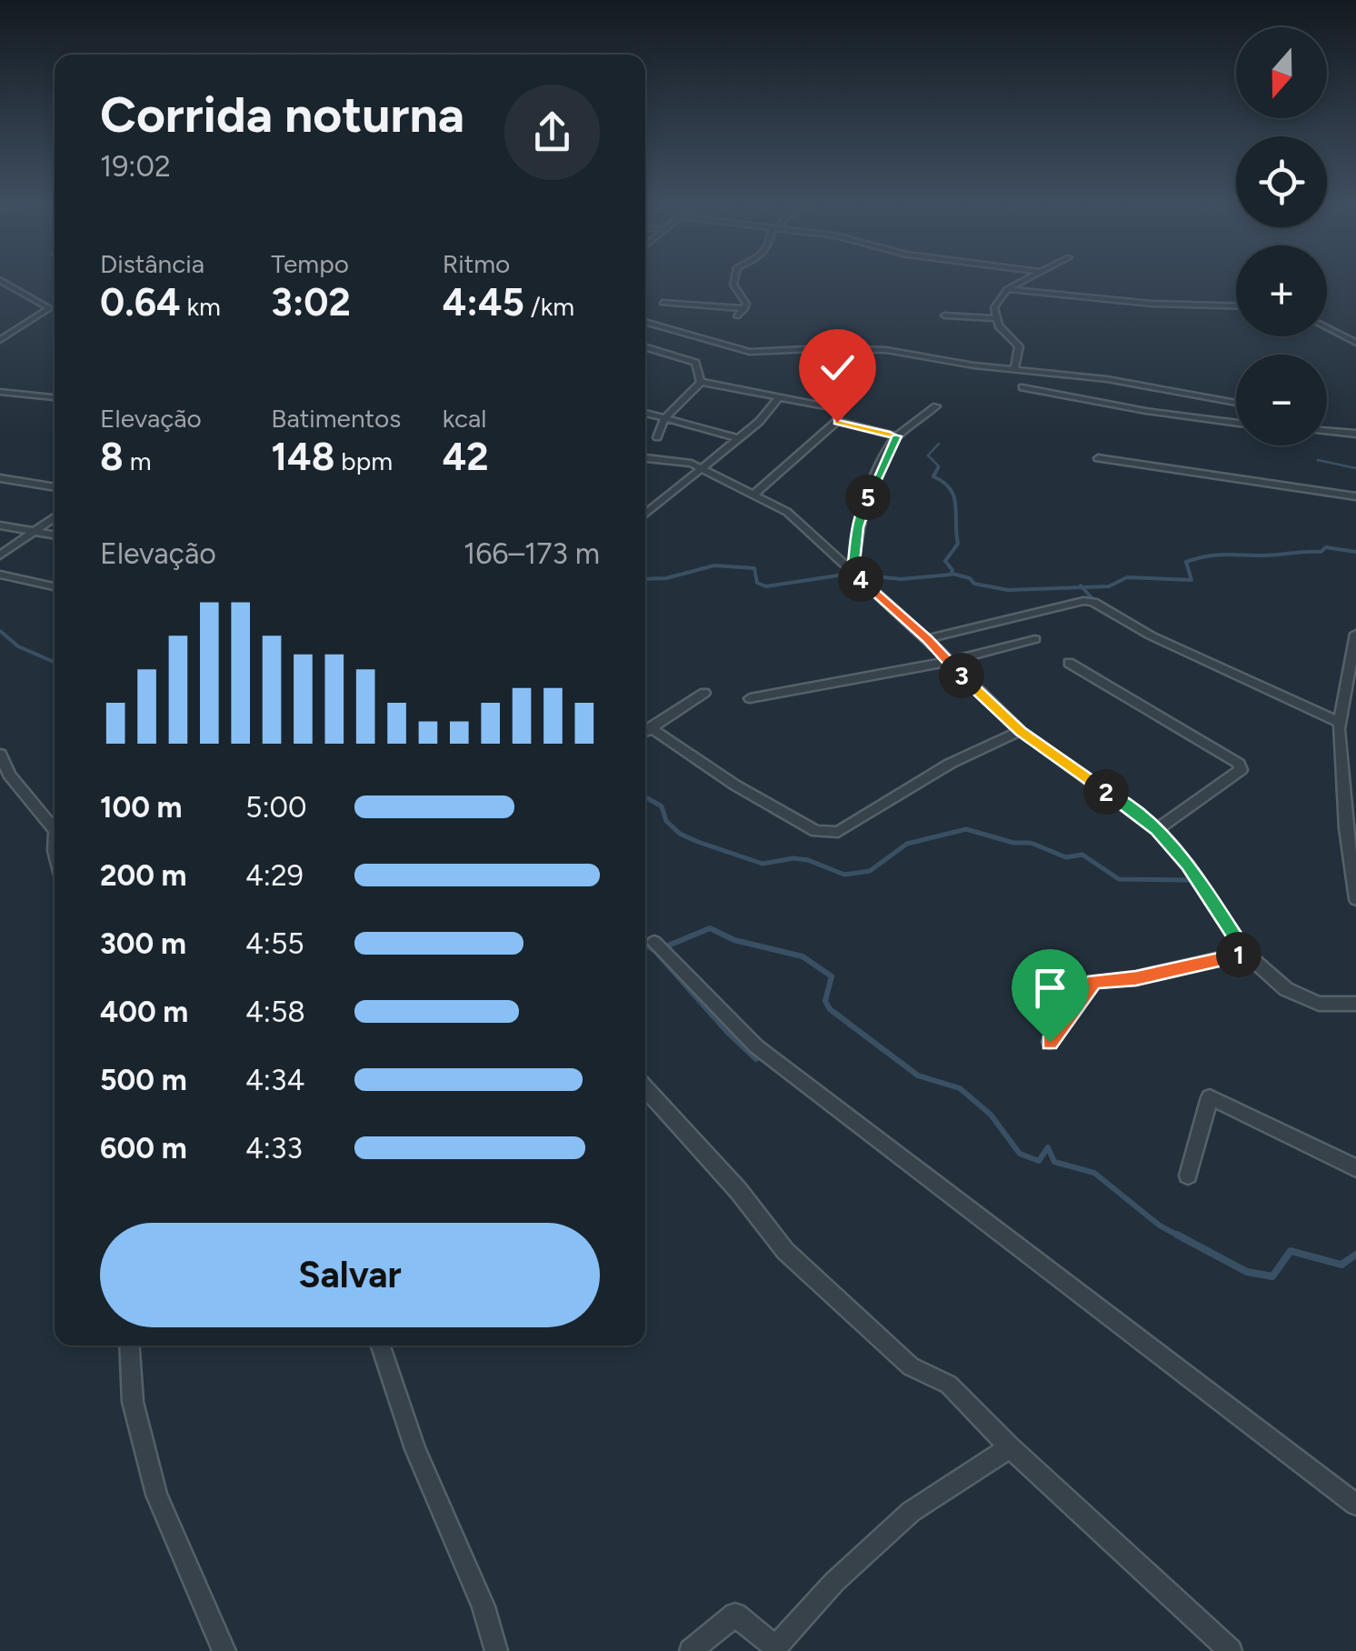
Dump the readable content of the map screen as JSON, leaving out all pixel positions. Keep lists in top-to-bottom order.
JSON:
{
  "north": "bottom",
  "page": {
    "map_buttons": ["+", "−"],
    "heading": ["Corrida noturna", "19:02"],
    "stats": [
      ["Distância", "0.64 km"],
      ["Tempo", "3:02"],
      ["Ritmo", "4:45 /km"],
      ["Elevação", "8 m"],
      ["Batimentos", "148 bpm"],
      ["kcal", "42"]
    ],
    "pins": [
      "5",
      "4",
      "3",
      "2",
      "1"
    ],
    "chart": ["Elevação", "166–173 m"],
    "list": [
      {
        "name": "100 m",
        "note": "5:00"
      },
      {
        "name": "200 m",
        "note": "4:29"
      },
      {
        "name": "300 m",
        "note": "4:55"
      },
      {
        "name": "400 m",
        "note": "4:58"
      },
      {
        "name": "500 m",
        "note": "4:34"
      },
      {
        "name": "600 m",
        "note": "4:33"
      }
    ],
    "buttons": "Salvar"
  }
}
